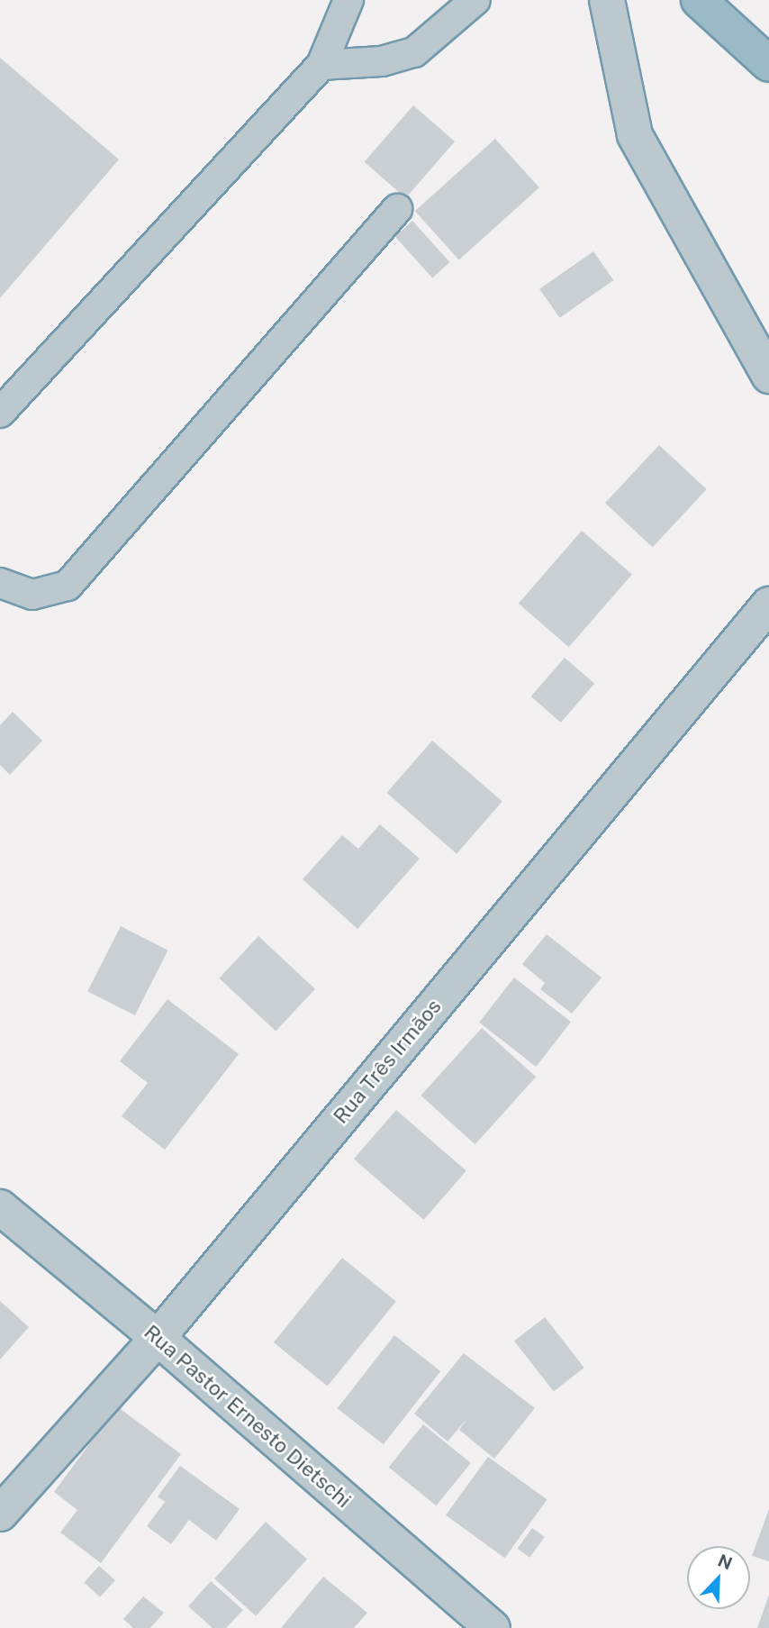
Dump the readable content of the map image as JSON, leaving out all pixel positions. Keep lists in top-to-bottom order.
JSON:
{
  "streets": {
    "street": ["Rua Três Irmãos", "Rua Pastor Ernesto Dietschi"]
  },
  "crossings": [
    ["Rua Três Irmãos", "Rua Pastor Ernesto Dietschi"]
  ],
  "north": "top right"
}
